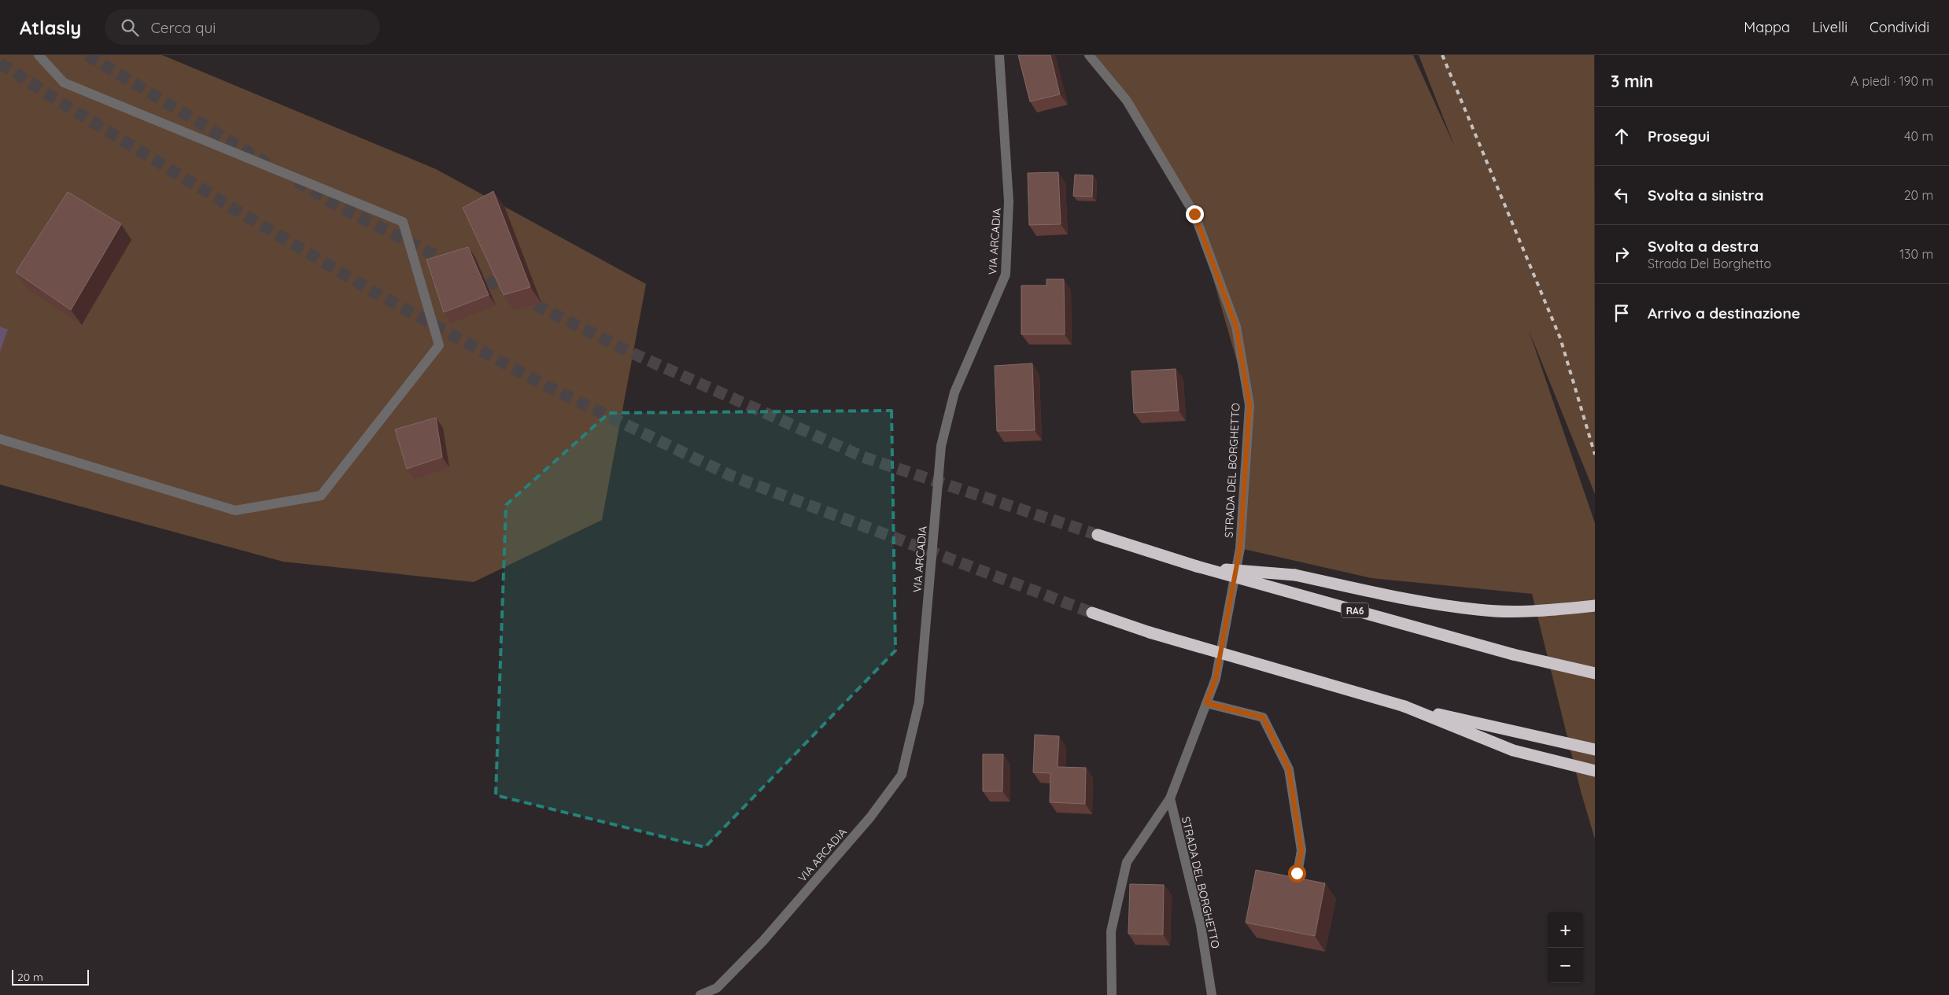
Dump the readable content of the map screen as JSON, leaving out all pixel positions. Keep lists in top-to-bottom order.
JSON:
{
  "streets": {
    "highway": ["RA6"],
    "street": ["VIA ARCADIA", "STRADA DEL BORGHETTO"]
  },
  "scale_bar": "20 m",
  "page": {
    "header": "Atlasly",
    "search": "Cerca qui",
    "nav": ["Mappa", "Livelli", "Condividi"],
    "heading": ["3 min", "A piedi · 190 m"],
    "list": [
      ["Prosegui", "40 m"],
      ["Svolta a sinistra", "20 m"],
      ["Svolta a destra", "Strada Del Borghetto", "130 m"],
      "Arrivo a destinazione"
    ],
    "map_buttons": ["+", "−"],
    "scale": "20 m"
  }
}
